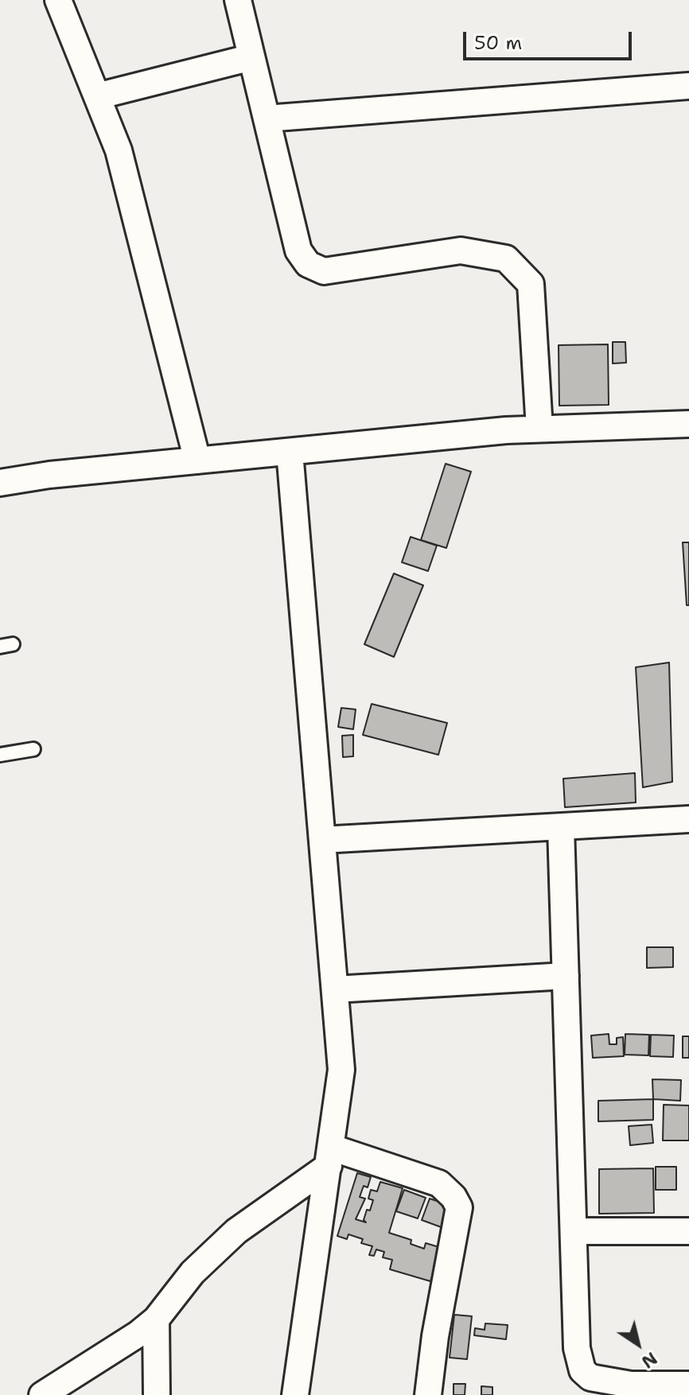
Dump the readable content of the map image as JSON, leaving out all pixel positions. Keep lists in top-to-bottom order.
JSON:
{
  "scale_bar": "50 m",
  "north": "bottom right"
}
